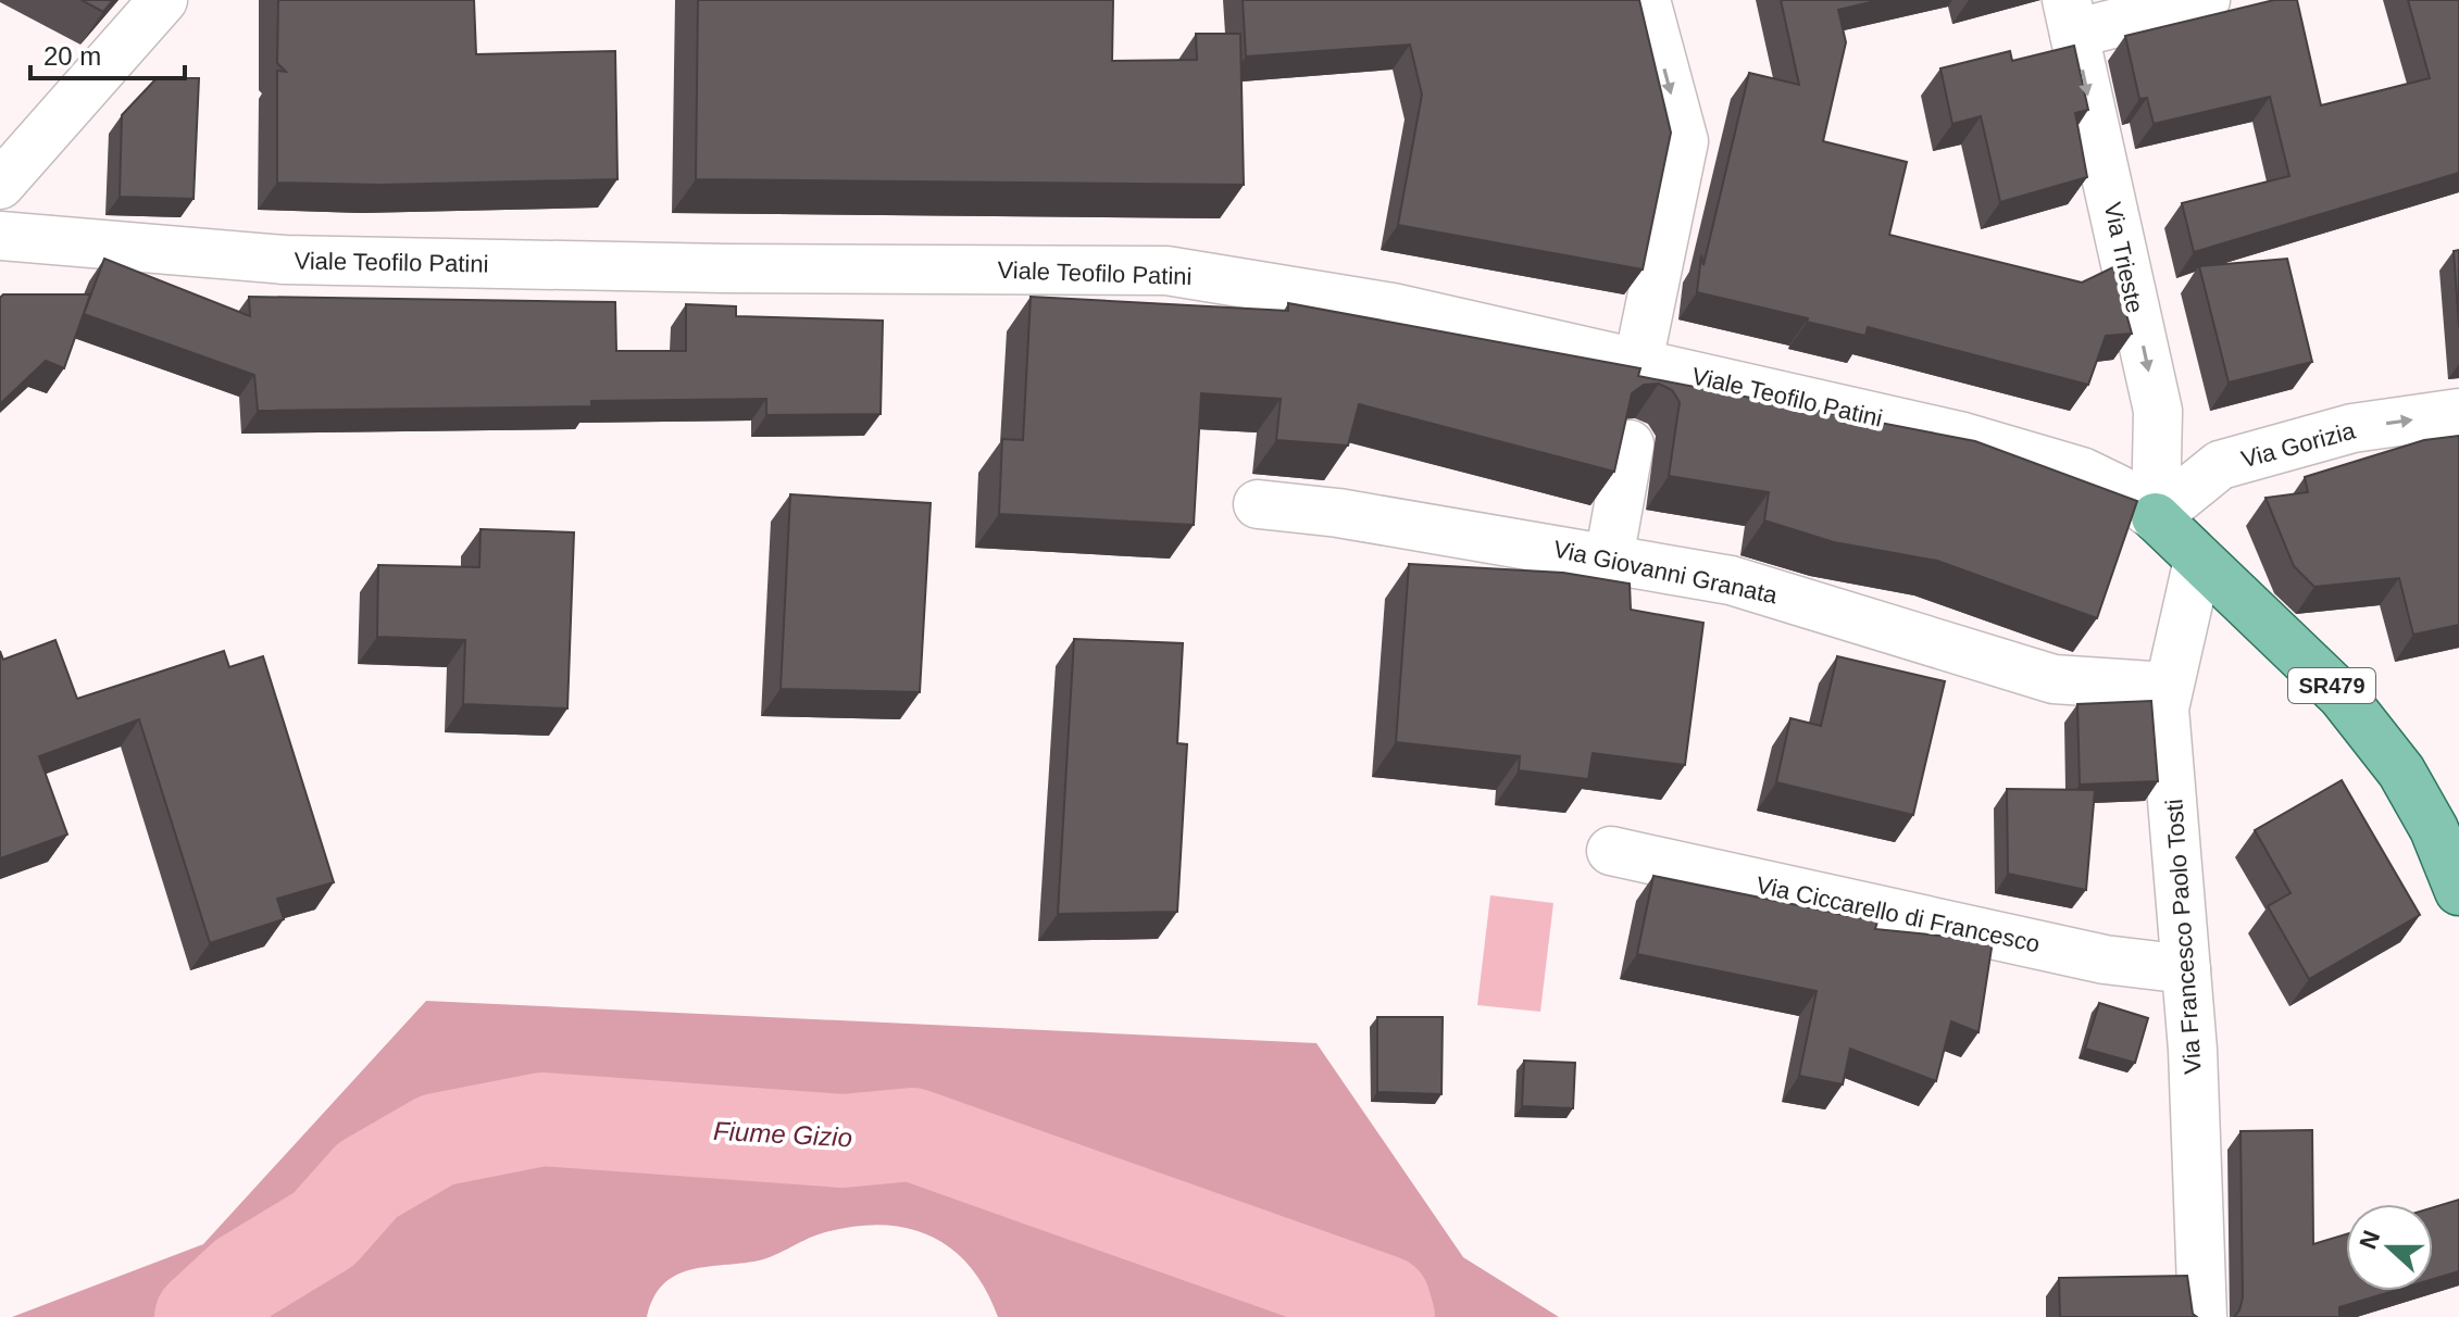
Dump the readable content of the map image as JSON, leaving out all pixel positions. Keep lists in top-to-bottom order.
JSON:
{
  "streets": {
    "main road": ["SR479"],
    "street": [
      "Via Trieste",
      "Viale Teofilo Patini",
      "Via Gorizia",
      "Via Giovanni Granata",
      "Via Ciccarello di Francesco",
      "Via Francesco Paolo Tosti"
    ]
  },
  "crossings": [
    ["Via Trieste", "Viale Teofilo Patini"],
    ["Via Trieste", "Via Gorizia"],
    ["Via Trieste", "SR479"],
    ["Viale Teofilo Patini", "Via Gorizia"],
    ["Viale Teofilo Patini", "SR479"],
    ["Via Gorizia", "SR479"],
    ["Via Giovanni Granata", "Via Francesco Paolo Tosti"],
    ["SR479", "Via Francesco Paolo Tosti"],
    ["Via Ciccarello di Francesco", "Via Francesco Paolo Tosti"]
  ],
  "one_way": ["Via Trieste", "Via Gorizia"],
  "water": ["Fiume Gizio"],
  "scale_bar": "20 m",
  "north": "left"
}
